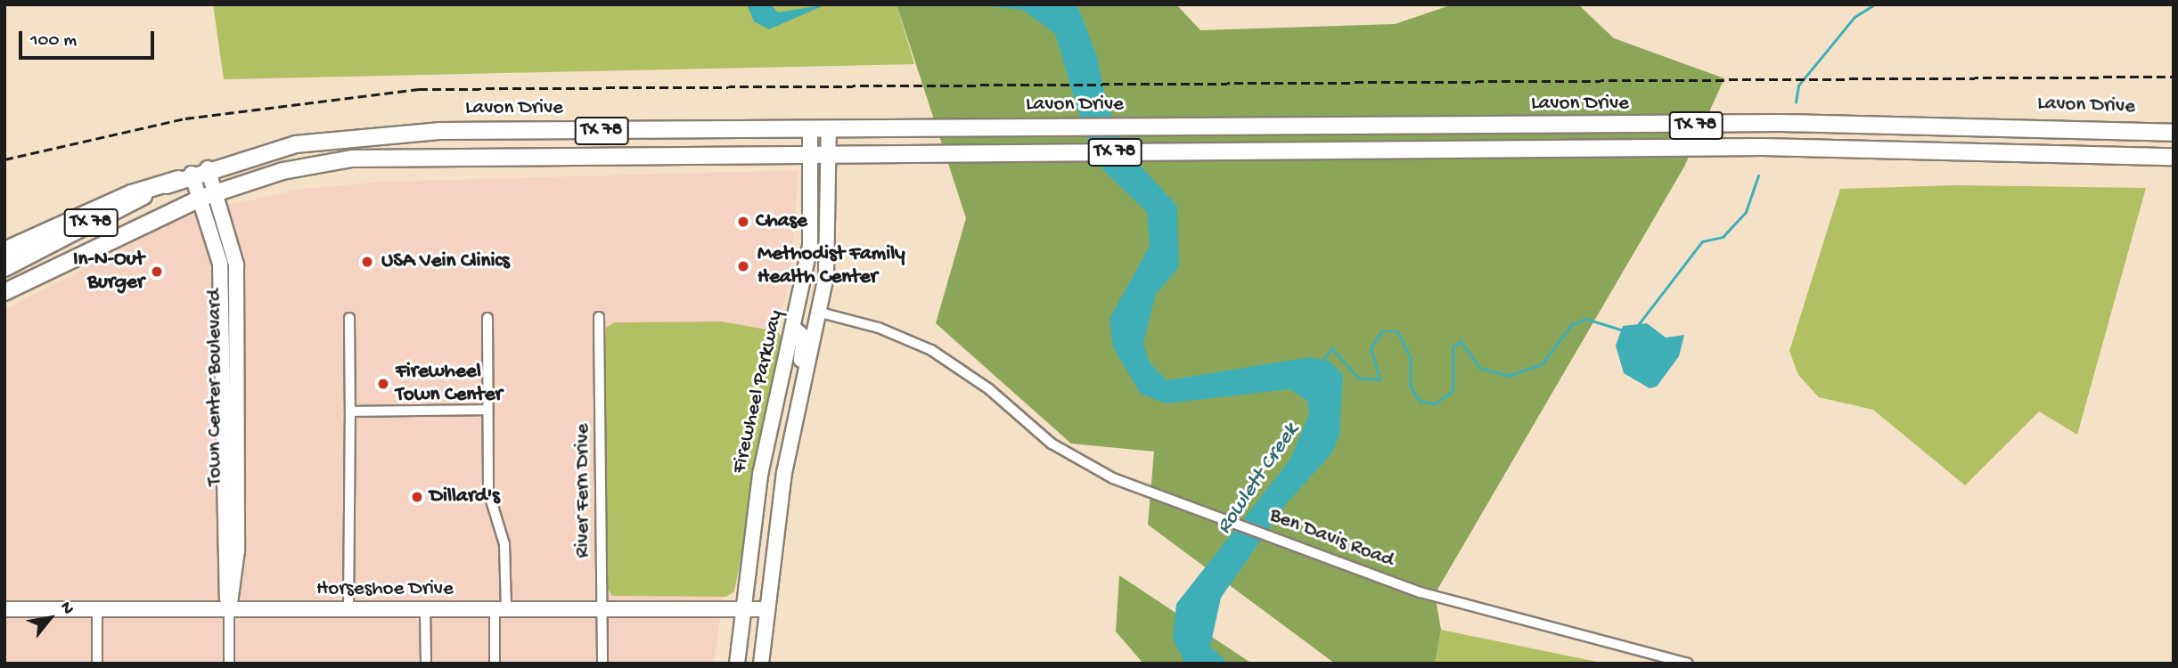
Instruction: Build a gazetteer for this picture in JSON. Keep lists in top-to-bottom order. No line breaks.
{"streets":{"main road":["Lavon Drive","TX 78","Town Center Boulevard","Firewheel Parkway","Horseshoe Drive"],"street":["River Fern Drive","Ben Davis Road"]},"crossings":[["Lavon Drive","Town Center Boulevard"],["Lavon Drive","Firewheel Parkway"],["TX 78","Town Center Boulevard"],["TX 78","Firewheel Parkway"],["Town Center Boulevard","Horseshoe Drive"],["Firewheel Parkway","Ben Davis Road"],["Firewheel Parkway","Horseshoe Drive"],["River Fern Drive","Horseshoe Drive"]],"water":["Rowlett Creek"],"places":["Chase","USA Vein Clinics","Methodist Family Health Center","In-N-Out Burger","Firewheel Town Center","Dillard's"],"scale_bar":"100 m","north":"top right"}
